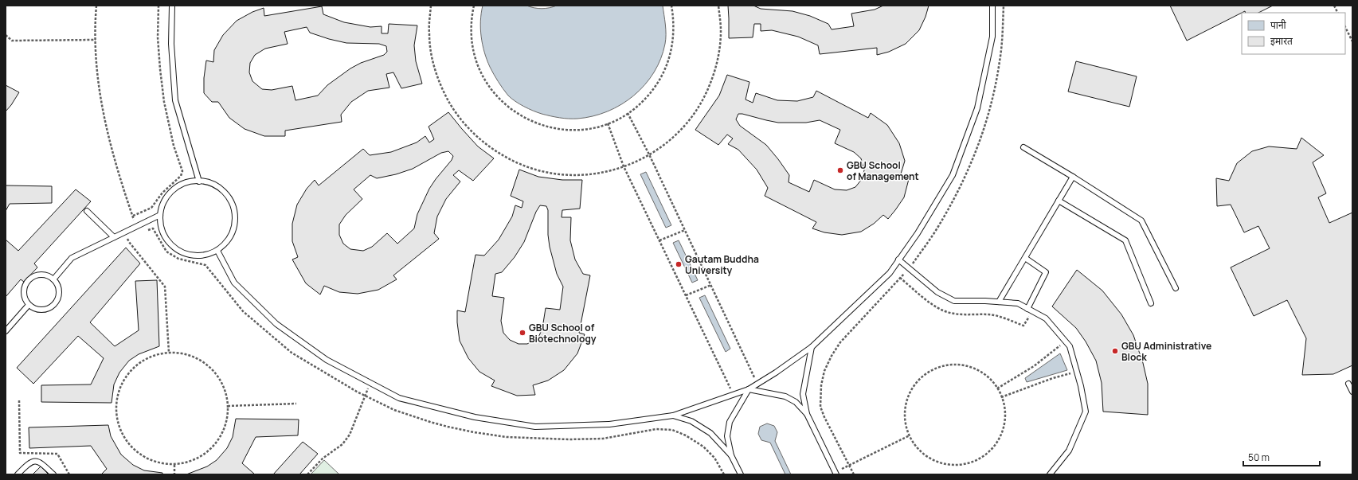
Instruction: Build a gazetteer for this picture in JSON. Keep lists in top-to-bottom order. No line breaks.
{"places":["GBU School of Management","Gautam Buddha University","GBU School of Biotechnology","GBU Administrative Block"],"legend":["पानी","इमारत"],"scale_bar":"50 m"}
